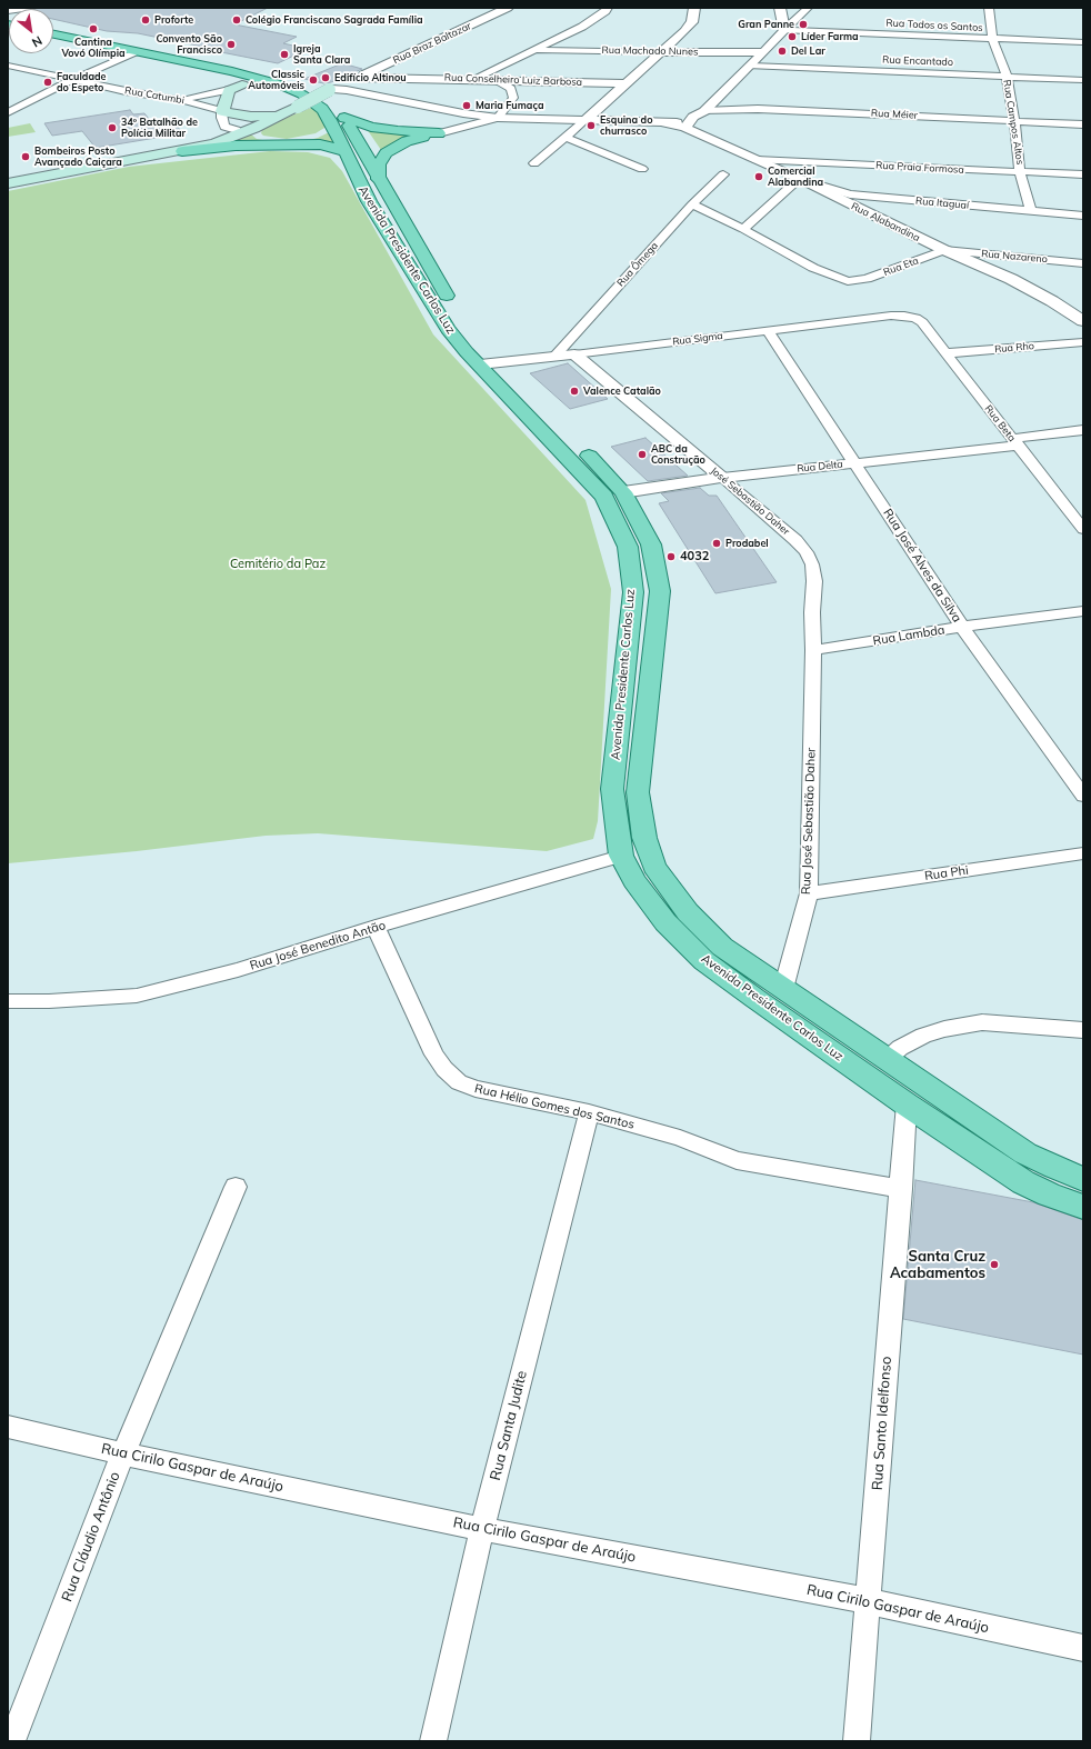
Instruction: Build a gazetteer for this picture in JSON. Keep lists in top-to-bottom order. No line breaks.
{"streets":{"main road":["Rua Catumbi","Avenida Presidente Carlos Luz"],"street":["Rua Todos os Santos","Rua Braz Baltazar","Rua Machado Nunes","Rua Encantado","Rua Conselheiro Luiz Barbosa","Rua Méier","Rua Campos Altos","Rua Praia Formosa","Rua Itaguaí","Rua Alabandina","Rua Nazareno","Rua Ômega","Rua Eta","Rua Sigma","Rua Rho","Rua Beta","Rua Delta","José Sebastião Daher","Rua José Alves da Silva","Rua Lambda","Rua José Sebastião Daher","Rua Phi","Rua José Benedito Antão","Rua Hélio Gomes dos Santos","Rua Santo Idelfonso","Rua Santa Judite","Rua Cirilo Gaspar de Araújo","Rua Cláudio Antônio"]},"crossings":[["Rua Todos os Santos","Rua Campos Altos"],["Rua Braz Baltazar","Rua Conselheiro Luiz Barbosa"],["Rua Braz Baltazar","Rua Alabandina"],["Rua Encantado","Rua Campos Altos"],["Rua Méier","Rua Campos Altos"],["Rua Campos Altos","Rua Praia Formosa"],["Rua Campos Altos","Rua Itaguaí"],["Rua Praia Formosa","Rua Alabandina"],["Rua Itaguaí","Rua Alabandina"],["Rua Alabandina","Rua Nazareno"],["Rua Alabandina","Rua Eta"],["Rua Nazareno","Rua Eta"],["Avenida Presidente Carlos Luz","Rua Sigma"],["Avenida Presidente Carlos Luz","Rua Delta"],["Avenida Presidente Carlos Luz","Rua José Sebastião Daher"],["Avenida Presidente Carlos Luz","Rua José Benedito Antão"],["Avenida Presidente Carlos Luz","Rua Santo Idelfonso"],["Rua Ômega","Rua Sigma"],["Rua Sigma","Rua Beta"],["Rua Sigma","José Sebastião Daher"],["Rua Sigma","Rua José Alves da Silva"],["Rua Rho","Rua Beta"],["Rua Beta","Rua Delta"],["Rua Delta","José Sebastião Daher"],["Rua Delta","Rua José Alves da Silva"],["José Sebastião Daher","Rua Lambda"],["José Sebastião Daher","Rua José Sebastião Daher"],["Rua José Alves da Silva","Rua Lambda"],["Rua Lambda","Rua José Sebastião Daher"],["Rua José Sebastião Daher","Rua Phi"],["Rua José Benedito Antão","Rua Hélio Gomes dos Santos"],["Rua Hélio Gomes dos Santos","Rua Santo Idelfonso"],["Rua Hélio Gomes dos Santos","Rua Santa Judite"],["Rua Santo Idelfonso","Rua Cirilo Gaspar de Araújo"],["Rua Santa Judite","Rua Cirilo Gaspar de Araújo"],["Rua Cirilo Gaspar de Araújo","Rua Cláudio Antônio"]],"parks":["Cemitério da Paz"],"places":["Proforte","Colégio Franciscano Sagrada Família","Gran Panne","Cantina Vovó Olímpia","Líder Farma","Convento São Francisco","Del Lar","Igreja Santa Clara","Edifício Altinou","Classic Automóveis","Faculdade do Espeto","Maria Fumaça","Esquina do churrasco","34º Batalhão de Polícia Militar","Bombeiros Posto Avançado Caiçara","Comercial Alabandina","Valence Catalão","ABC da Construção","Prodabel","4032","Santa Cruz Acabamentos"],"north":"bottom right"}
